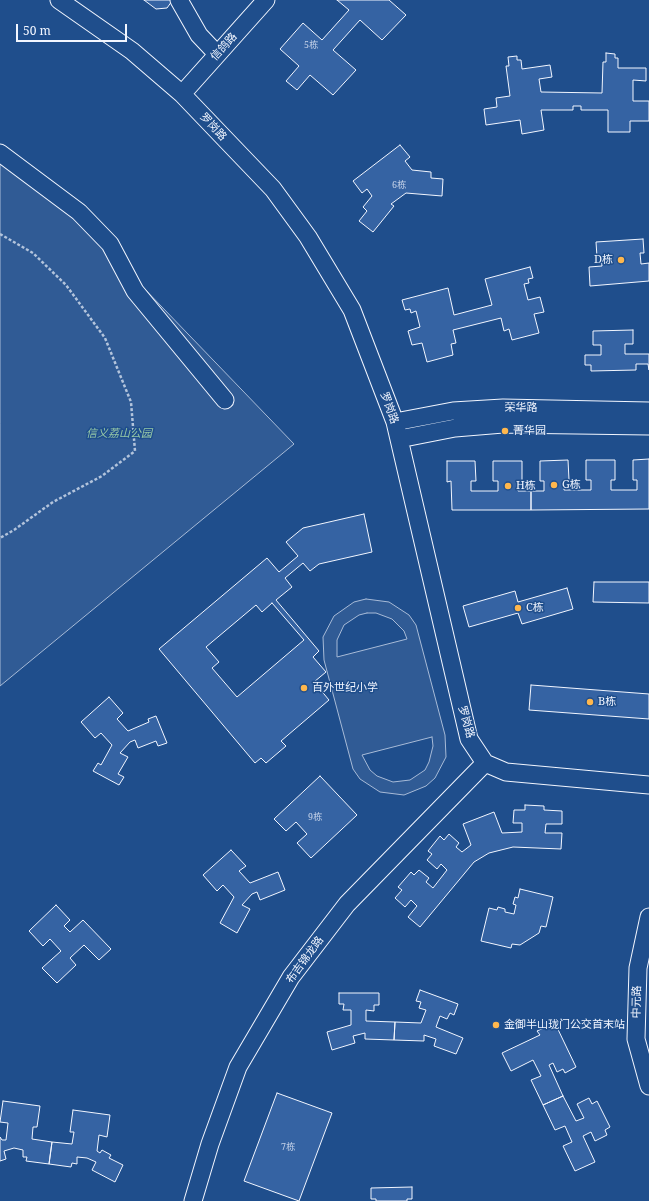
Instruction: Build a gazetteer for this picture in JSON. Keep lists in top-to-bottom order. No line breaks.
{"streets":{"street":["信鸽路","罗岗路","荣华路","布吉锦龙路","中元路"]},"crossings":[["信鸽路","罗岗路"],["罗岗路","荣华路"],["罗岗路","布吉锦龙路"]],"parks":["信义荔山公园"],"places":["D栋","菁华园","G栋","H栋","C栋","百外世纪小学","B栋","金御半山珑门公交首末站"],"house_numbers":["5栋","6栋","9栋","7栋"],"scale_bar":"50 m"}
